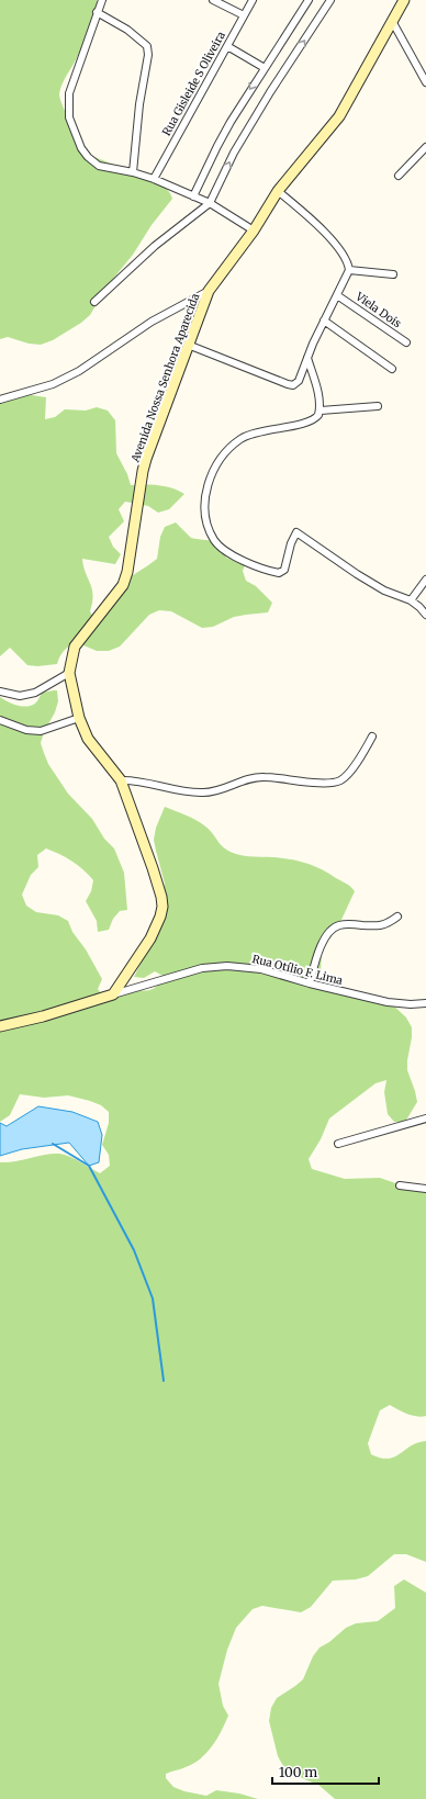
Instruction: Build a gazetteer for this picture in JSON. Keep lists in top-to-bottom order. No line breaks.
{"streets":{"street":["Rua Gisleide S Oliveira","Viela Dois","Avenida Nossa Senhora Aparecida","Rua Otílio F. Lima"]},"scale_bar":"100 m"}
